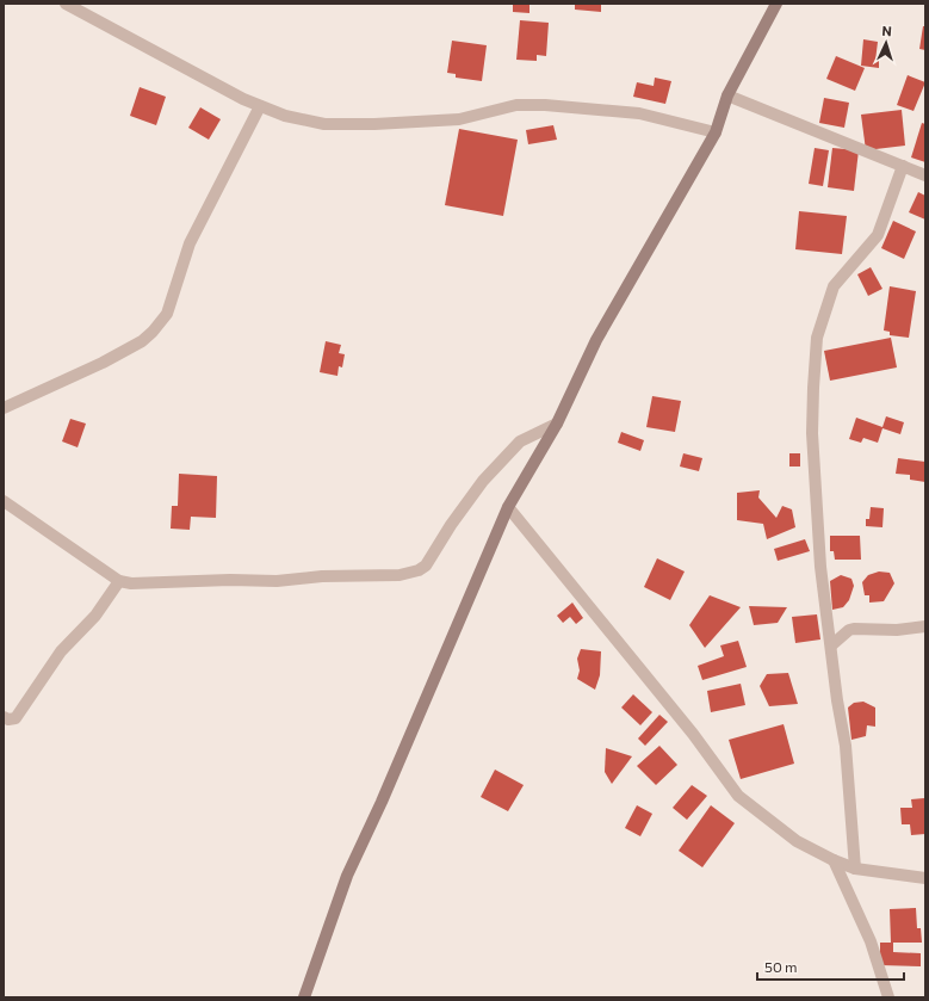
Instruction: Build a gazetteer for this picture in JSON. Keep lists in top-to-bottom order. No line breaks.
{"scale_bar":"50 m","north":"top"}
